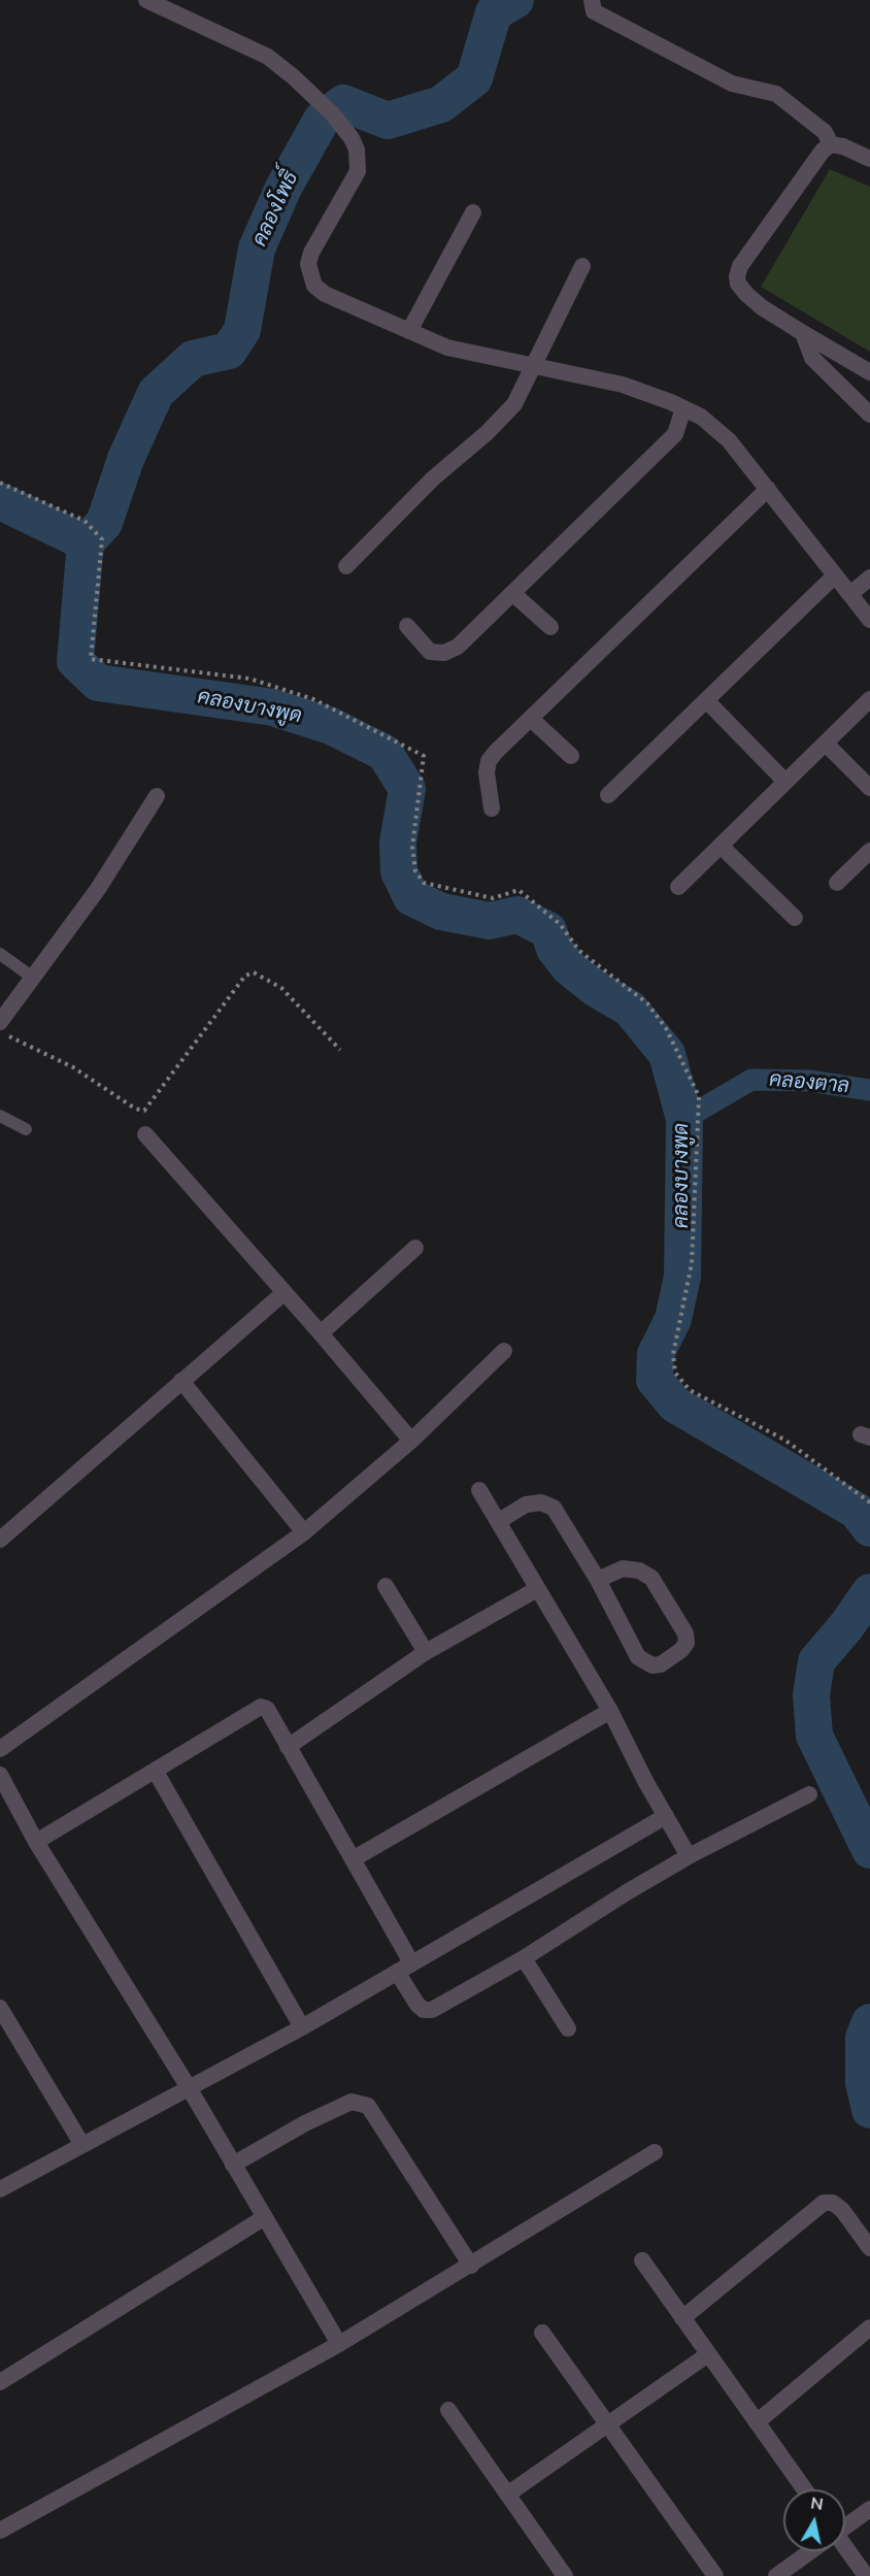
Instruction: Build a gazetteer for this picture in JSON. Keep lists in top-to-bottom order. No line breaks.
{"water":["คลองโพธิ์","คลองบางพูด","คลองตาล"],"north":"top"}
